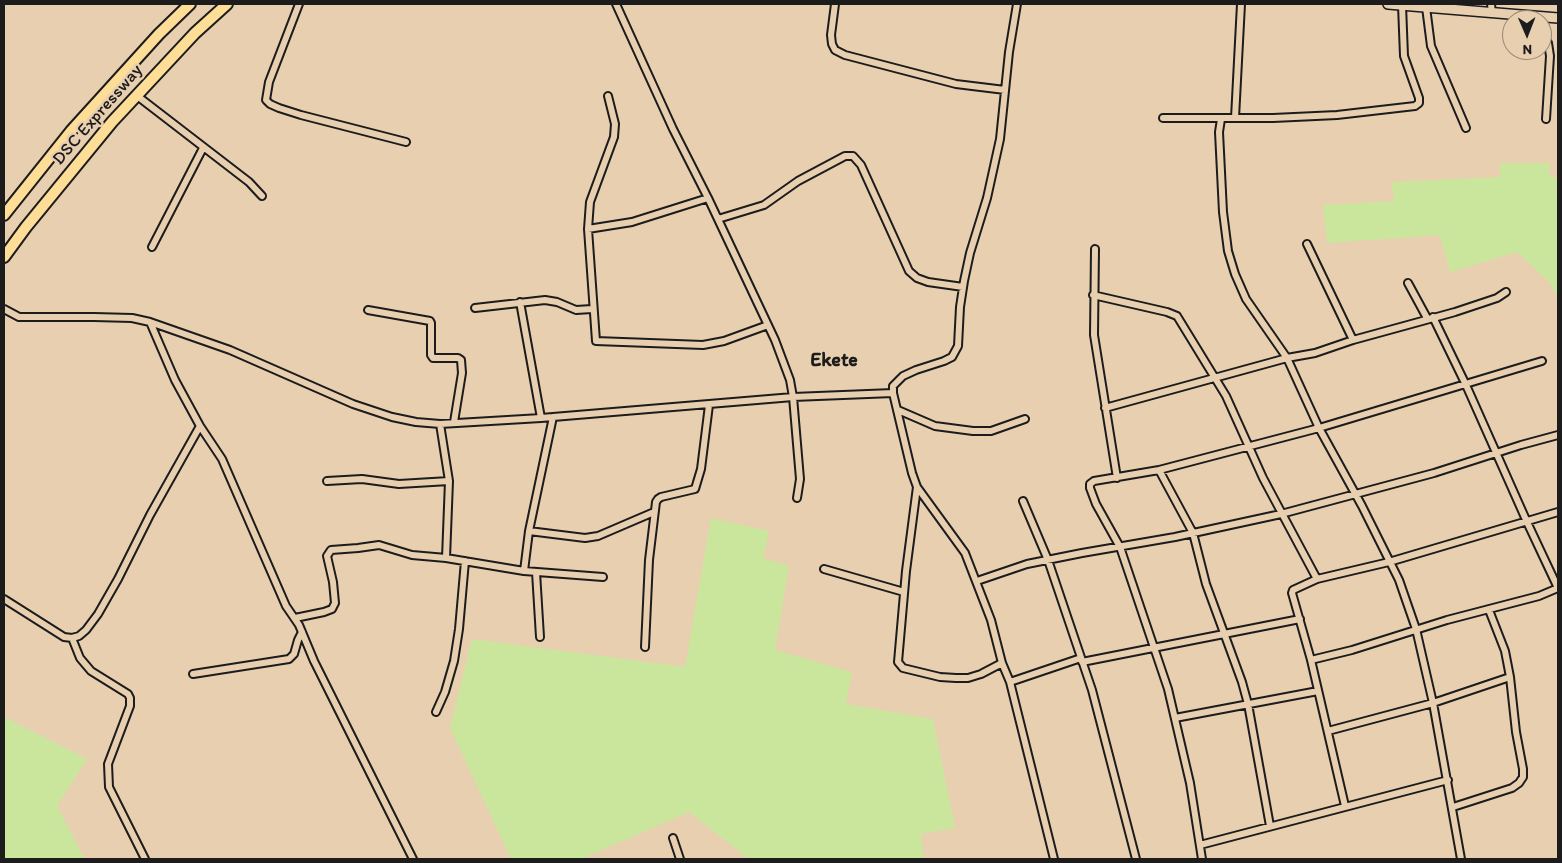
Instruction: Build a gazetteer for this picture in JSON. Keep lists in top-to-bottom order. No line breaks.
{"streets":{"main road":["DSC Expressway"]},"districts":["Ekete"],"north":"bottom"}
